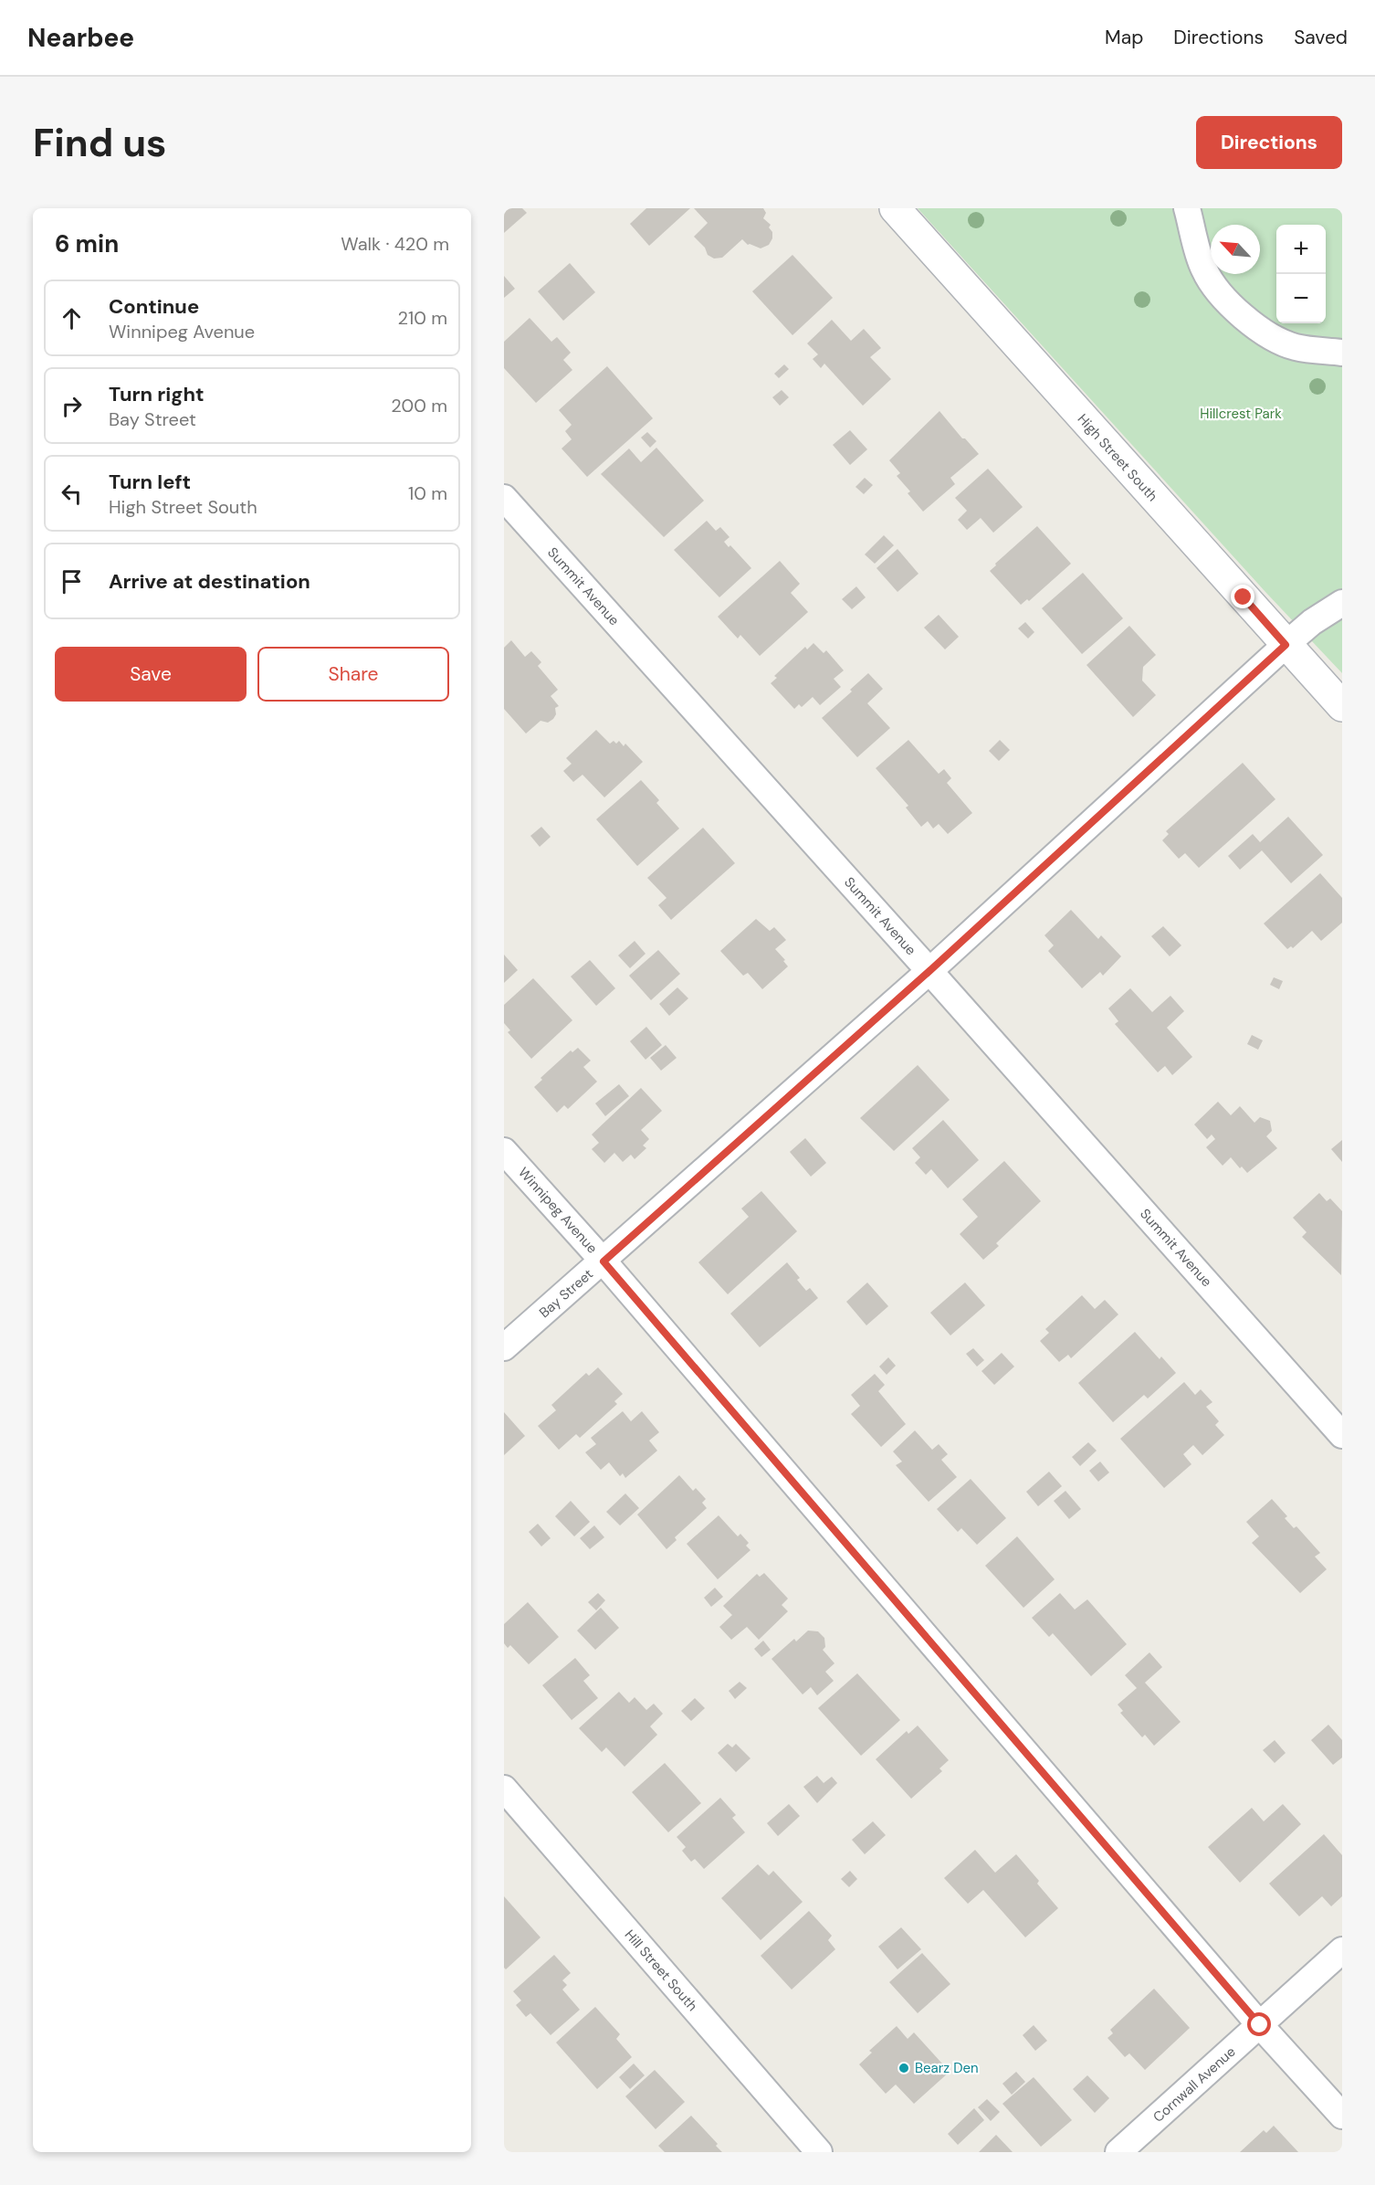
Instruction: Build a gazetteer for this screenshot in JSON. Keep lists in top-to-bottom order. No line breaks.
{"streets":{"main road":["High Street South"],"street":["Summit Avenue","Winnipeg Avenue","Bay Street","Hill Street South","Cornwall Avenue"]},"crossings":[["High Street South","Bay Street"],["Summit Avenue","Bay Street"],["Winnipeg Avenue","Bay Street"],["Winnipeg Avenue","Cornwall Avenue"]],"parks":["Hillcrest Park"],"places":["Bearz Den"],"north":"top left","page":{"header":"Nearbee","nav":["Map","Directions","Saved"],"buttons":["Directions",["Save","Share"]],"title":"Find us","heading":["6 min","Walk · 420 m"],"map_buttons":["+","−"],"list":[["Continue","Winnipeg Avenue","210 m"],["Turn right","Bay Street","200 m"],["Turn left","High Street South","10 m"],"Arrive at destination"]}}
